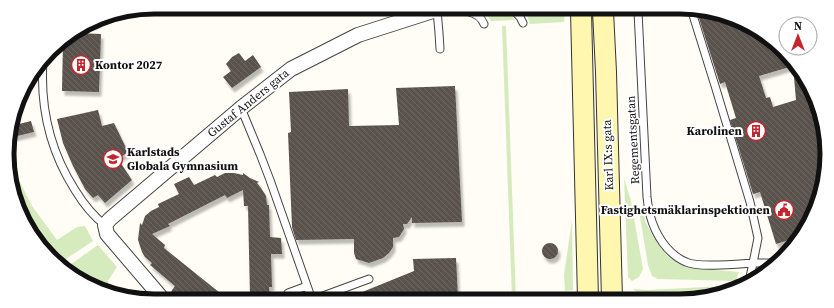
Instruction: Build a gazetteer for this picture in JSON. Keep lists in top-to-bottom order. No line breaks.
{"streets":{"street":["Gustaf Anders gata","Karl IX:s gata"],"lane":["Regementsgatan"]},"places":{"building":["Kontor 2027","Karolinen"],"school or university":["Karlstads Globala Gymnasium"],"public building":["Fastighetsmäklarinspektionen"]},"north":"top"}
